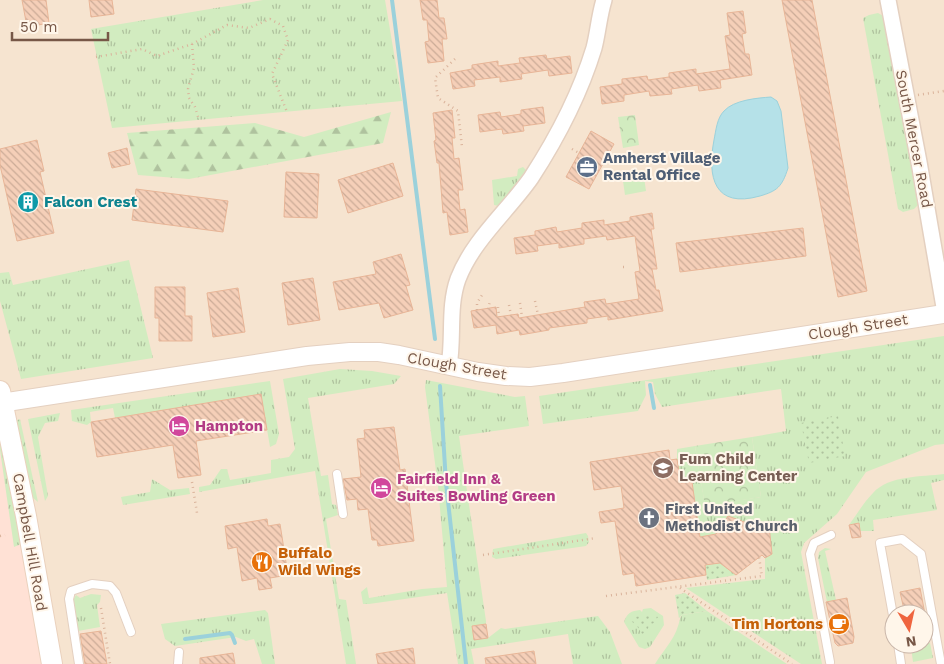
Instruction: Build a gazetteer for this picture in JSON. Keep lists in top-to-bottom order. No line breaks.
{"streets":{"main road":["Campbell Hill Road"],"street":["South Mercer Road","Clough Street"]},"crossings":[["Clough Street","Campbell Hill Road"]],"places":{"office":["Amherst Village Rental Office"],"building":["Falcon Crest"],"hotel":["Hampton","Fairfield Inn & Suites Bowling Green"],"school or university":["Fum Child Learning Center"],"church":["First United Methodist Church"],"restaurant":["Buffalo Wild Wings"],"cafe":["Tim Hortons"]},"scale_bar":"50 m","north":"bottom"}
